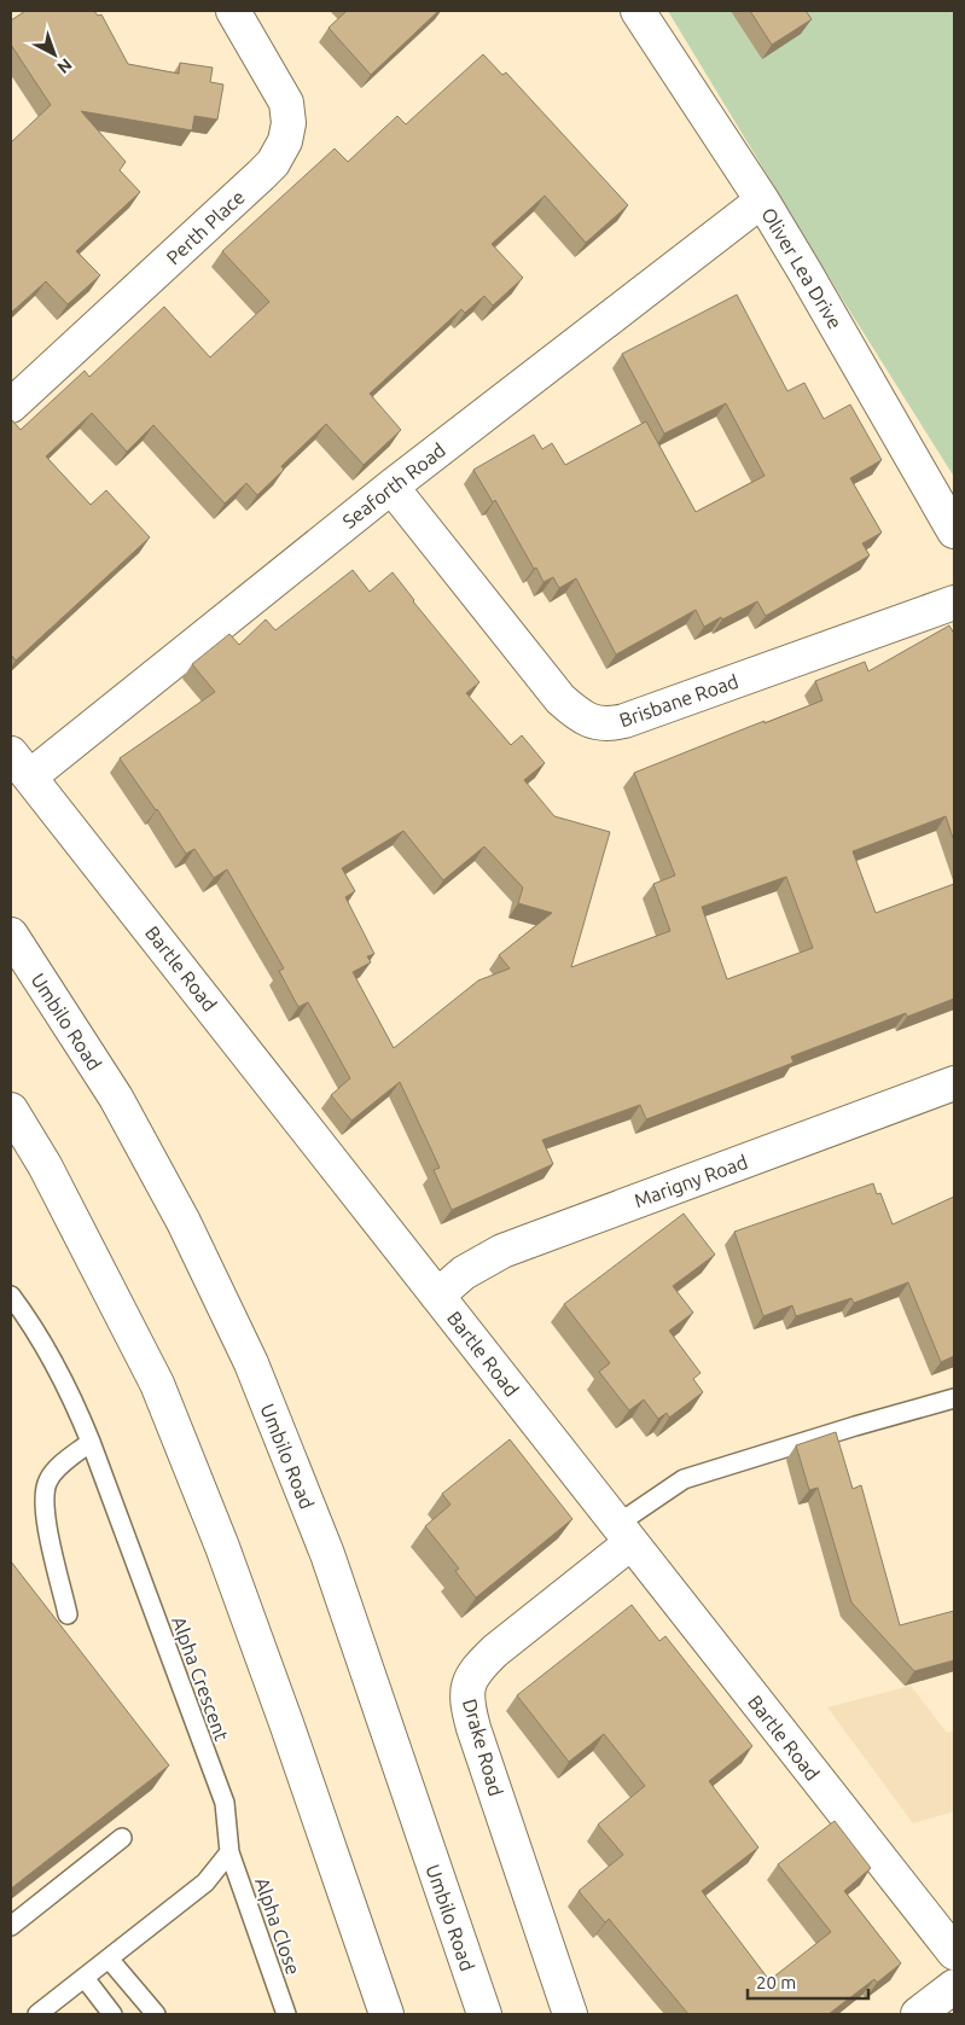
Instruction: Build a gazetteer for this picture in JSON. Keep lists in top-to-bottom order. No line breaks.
{"streets":{"street":["Perth Place","Oliver Lea Drive","Seaforth Road","Brisbane Road","Bartle Road","Umbilo Road","Marigny Road","Drake Road"],"lane":["Alpha Crescent","Alpha Close"]},"crossings":[["Oliver Lea Drive","Seaforth Road"],["Seaforth Road","Brisbane Road"],["Seaforth Road","Bartle Road"],["Bartle Road","Marigny Road"],["Bartle Road","Drake Road"],["Alpha Crescent","Alpha Close"]],"scale_bar":"20 m","north":"bottom right"}
